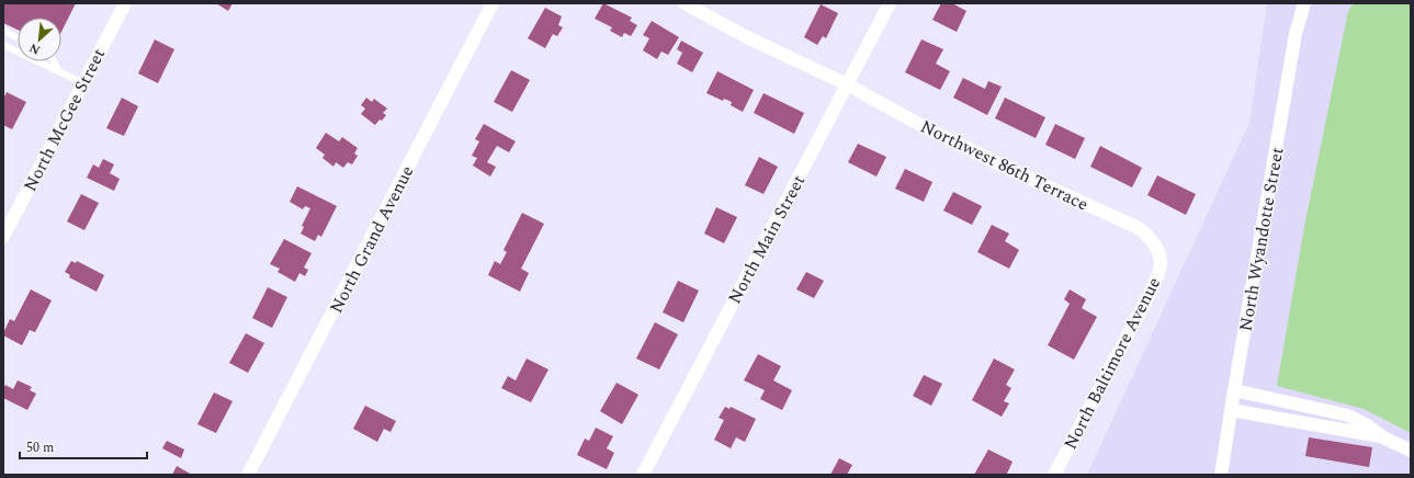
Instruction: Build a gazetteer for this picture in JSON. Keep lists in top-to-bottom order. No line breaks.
{"streets":{"street":["North McGee Street","Northwest 86th Terrace","North Grand Avenue","North Main Street","North Wyandotte Street","North Baltimore Avenue"]},"crossings":[["Northwest 86th Terrace","North Main Street"],["Northwest 86th Terrace","North Baltimore Avenue"]],"scale_bar":"50 m","north":"bottom left"}
